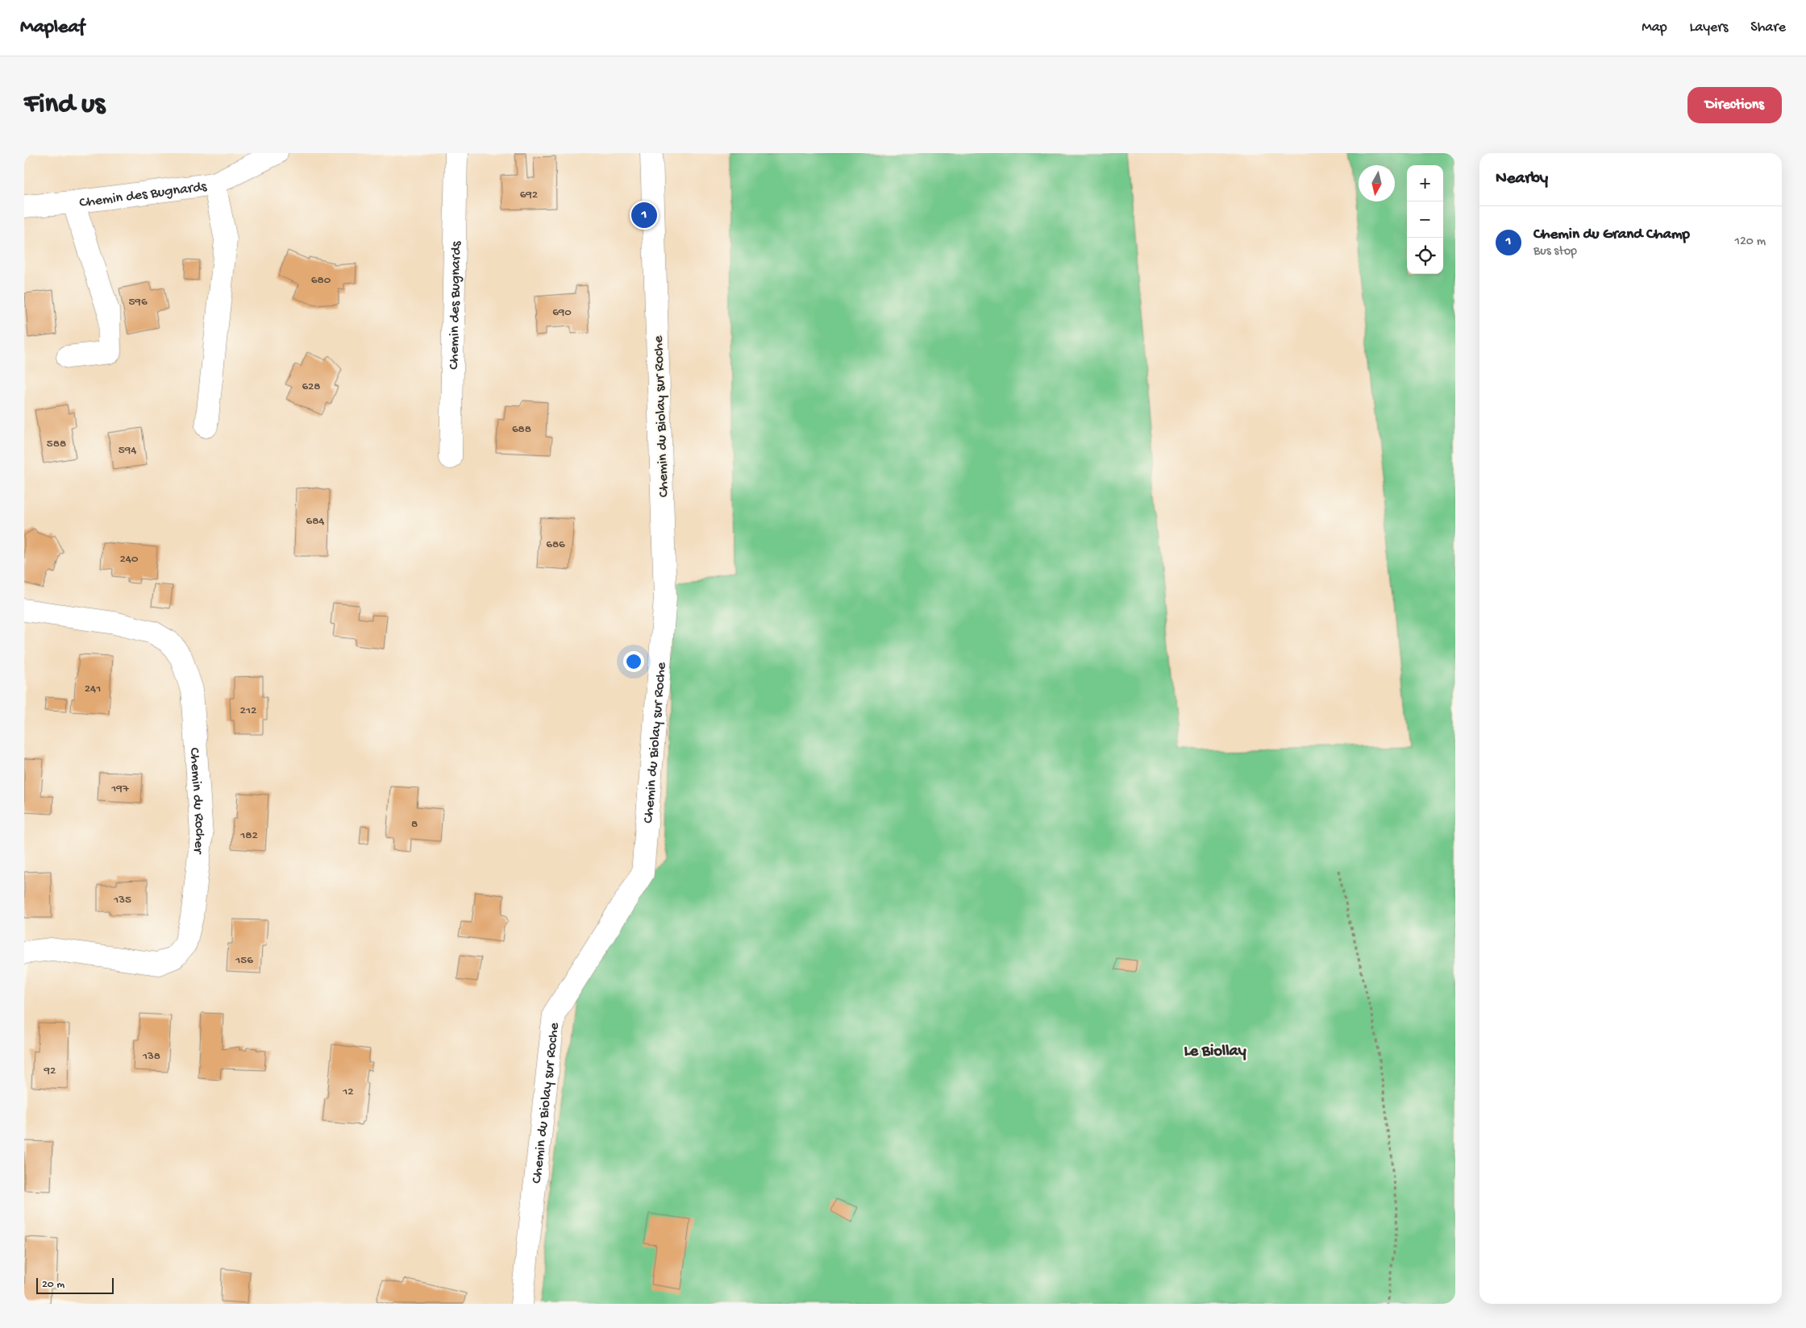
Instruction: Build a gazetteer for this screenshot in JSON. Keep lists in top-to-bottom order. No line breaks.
{"streets":{"street":["Chemin des Bugnards","Chemin du Biolay sur Roche","Chemin du Rocher"]},"districts":["Le Biollay"],"house_numbers":["692","680","596","690","628","688","588","594","684","686","240","241","212","197","8","182","135","156","138","92","12"],"scale_bar":"20 m","north":"bottom","page":{"header":"Mapleaf","nav":["Map","Layers","Share"],"buttons":"Directions","title":"Find us","heading":"Nearby","map_buttons":["+","−"],"pins":"1","list":[{"mark":"1","name":"Chemin du Grand Champ","note":"Bus stop","value":"120 m"}],"scale":"20 m"}}
